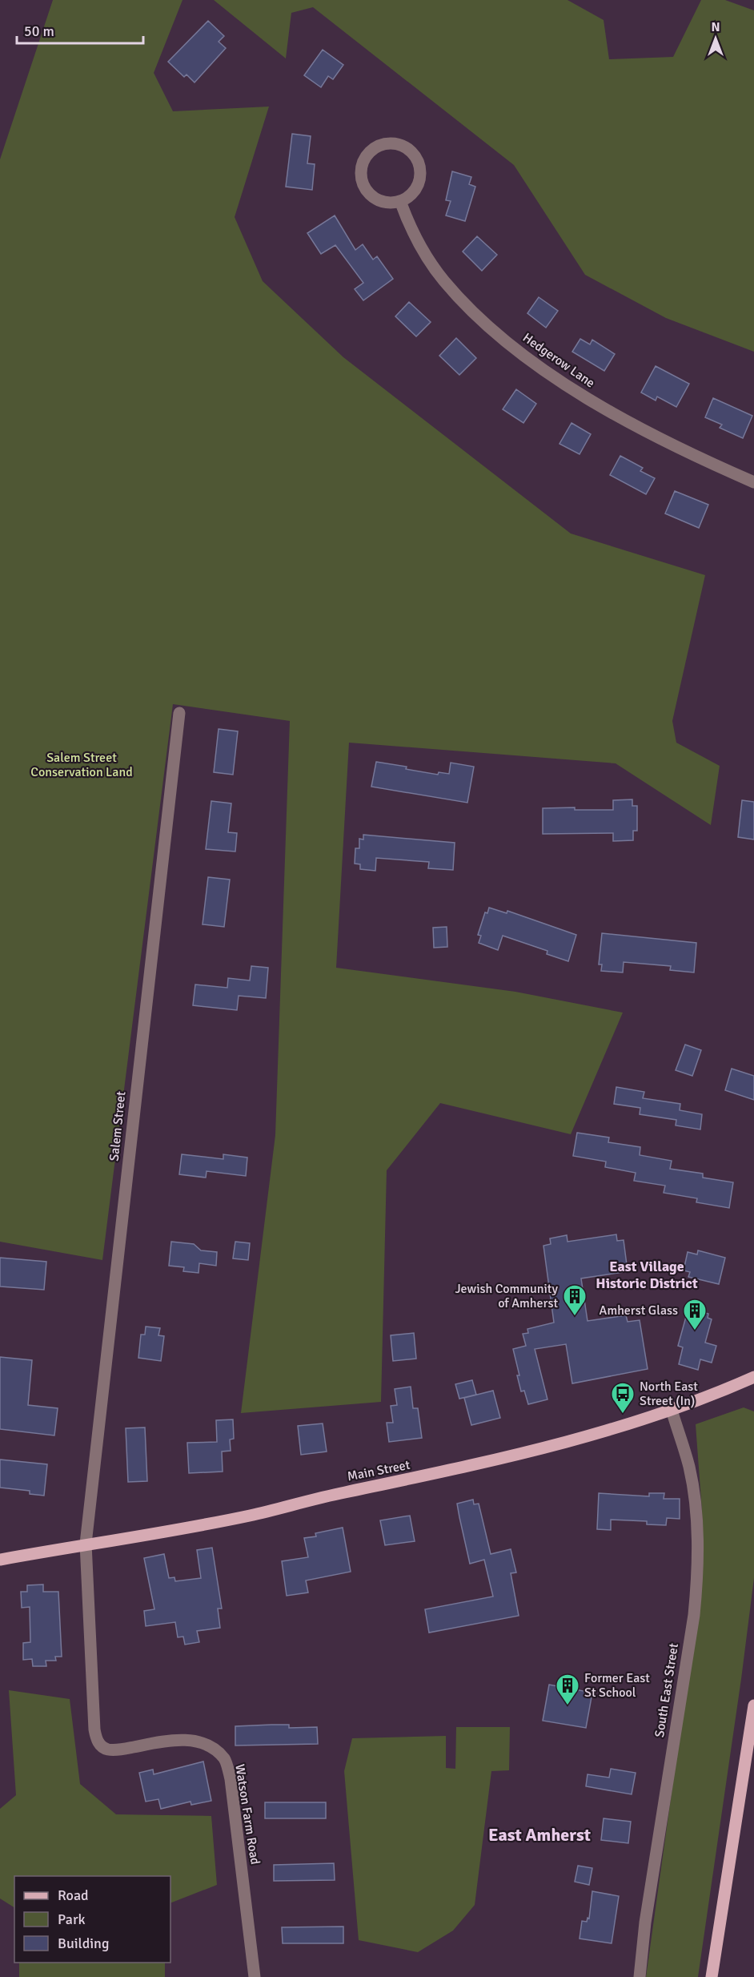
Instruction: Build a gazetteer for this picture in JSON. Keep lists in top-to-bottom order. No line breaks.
{"streets":{"main road":["Main Street"],"street":["Hedgerow Lane","Salem Street","South East Street","Watson Farm Road"]},"crossings":[["Salem Street","Main Street"],["Salem Street","Watson Farm Road"],["Main Street","South East Street"],["Main Street","Watson Farm Road"]],"districts":["East Village Historic District","East Amherst"],"parks":["Salem Street Conservation Land"],"places":{"building":["Jewish Community of Amherst","Amherst Glass","Former East St School"],"bus stop":["North East Street (In)"]},"legend":["Road","Park","Building"],"scale_bar":"50 m","north":"top"}
